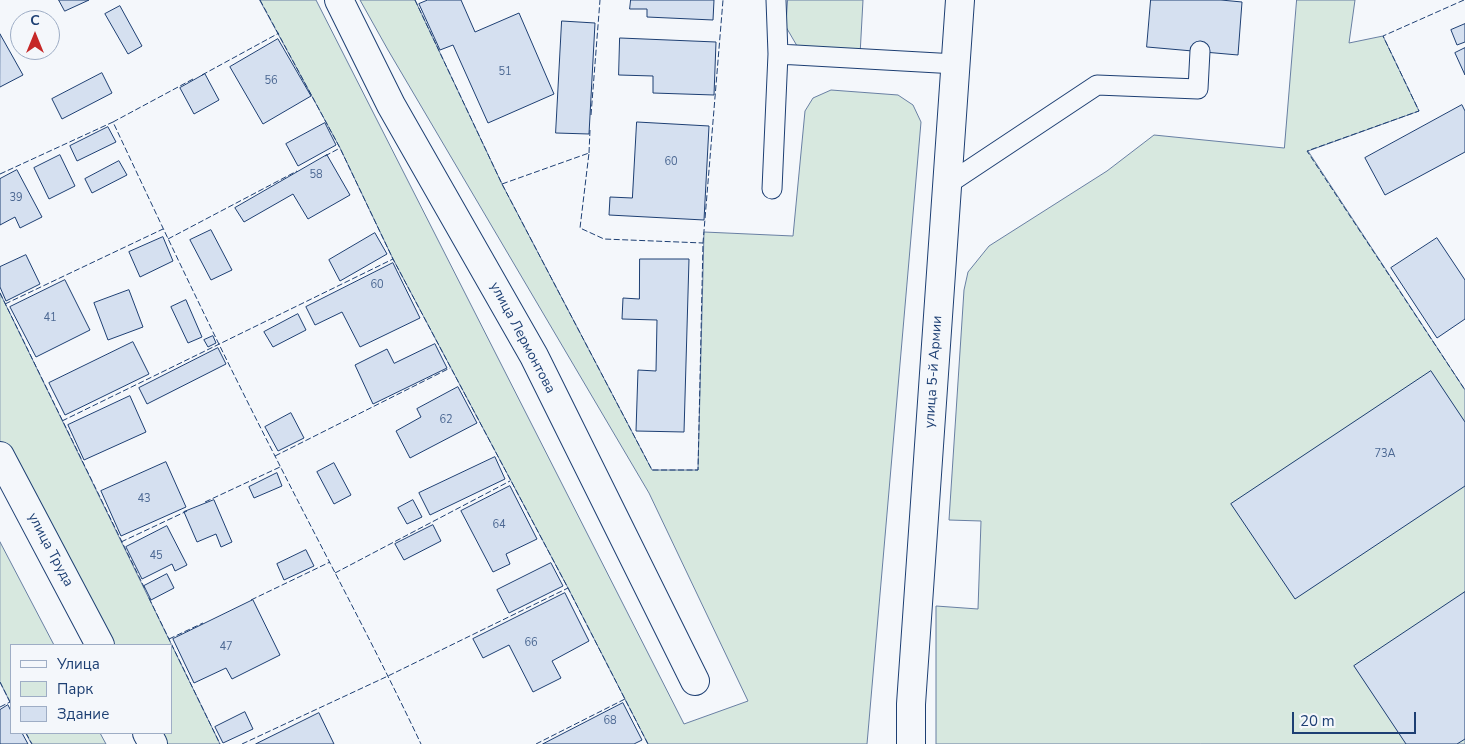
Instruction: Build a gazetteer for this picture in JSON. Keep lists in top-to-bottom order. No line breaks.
{"streets":{"street":["улица Лермонтова","улица 5-й Армии","улица Труда"]},"house_numbers":["51","56","60","58","39","60","41","62","73А","43","64","45","66","47","68"],"legend":["Улица","Парк","Здание"],"scale_bar":"20 m","north":"top"}
